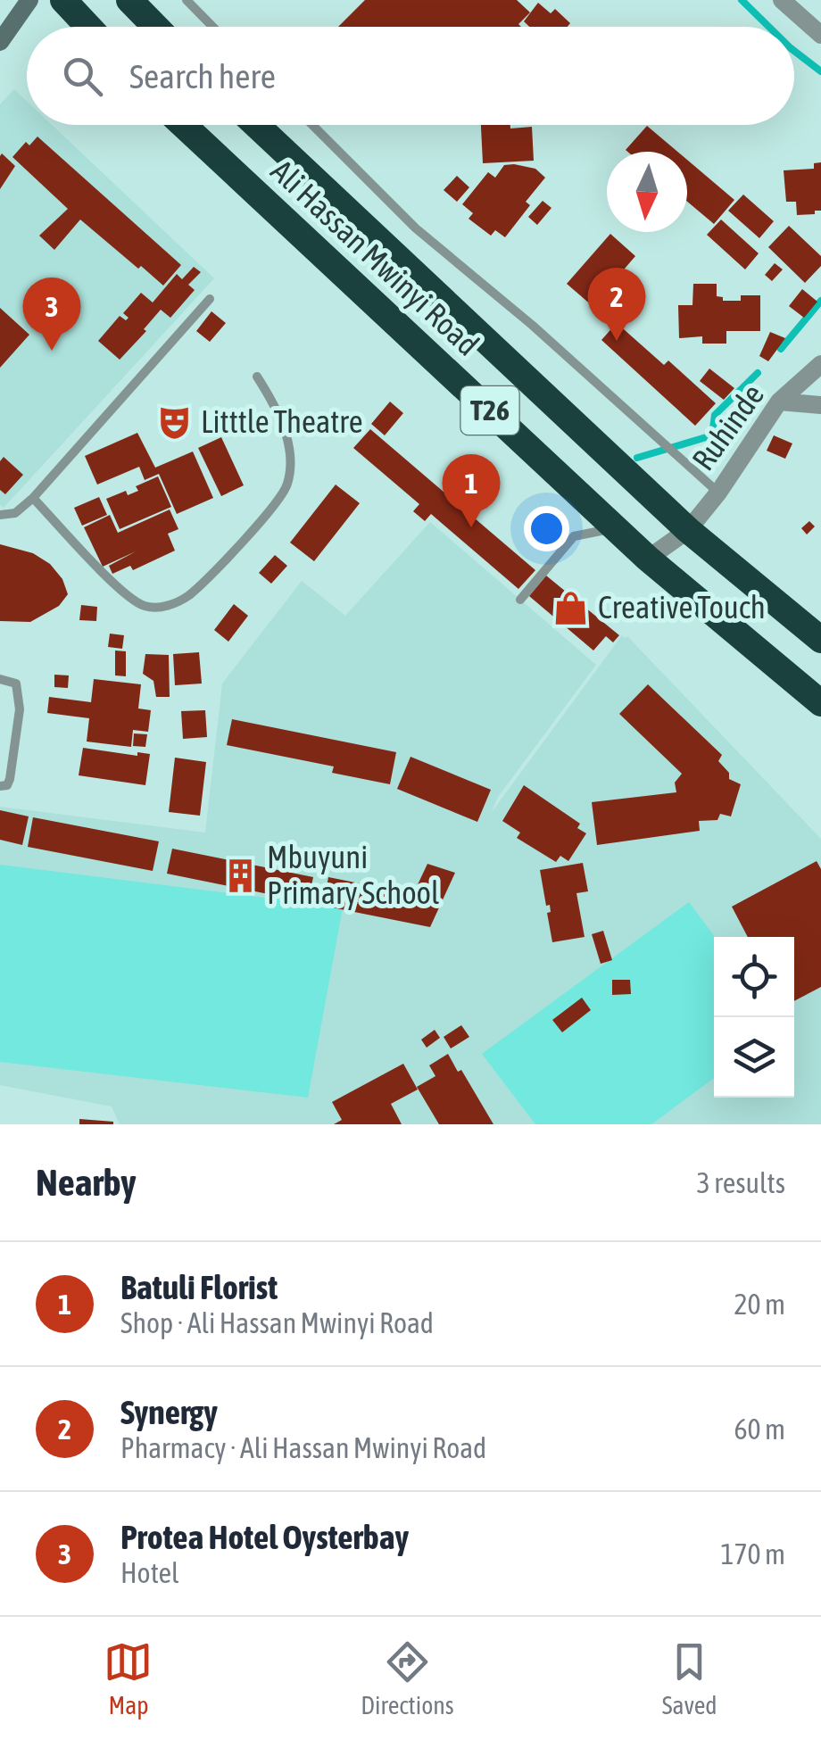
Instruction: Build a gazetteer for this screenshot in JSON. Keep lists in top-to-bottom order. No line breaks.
{"streets":{"highway":["Ali Hassan Mwinyi Road","T26"],"street":["Ruhinde"]},"crossings":[["Ali Hassan Mwinyi Road","Ruhinde"]],"places":{"theatre":["Litttle Theatre"],"shop":["Creative Touch"],"building":["Mbuyuni Primary School"]},"north":"bottom","page":{"search":"Search here","pins":["2","3","1"],"heading":["Nearby","3 results"],"list":[{"mark":"1","name":"Batuli Florist","note":"Shop · Ali Hassan Mwinyi Road","value":"20 m"},{"mark":"2","name":"Synergy","note":"Pharmacy · Ali Hassan Mwinyi Road","value":"60 m"},{"mark":"3","name":"Protea Hotel Oysterbay","note":"Hotel","value":"170 m"}],"nav":["Map","Directions","Saved"]}}
